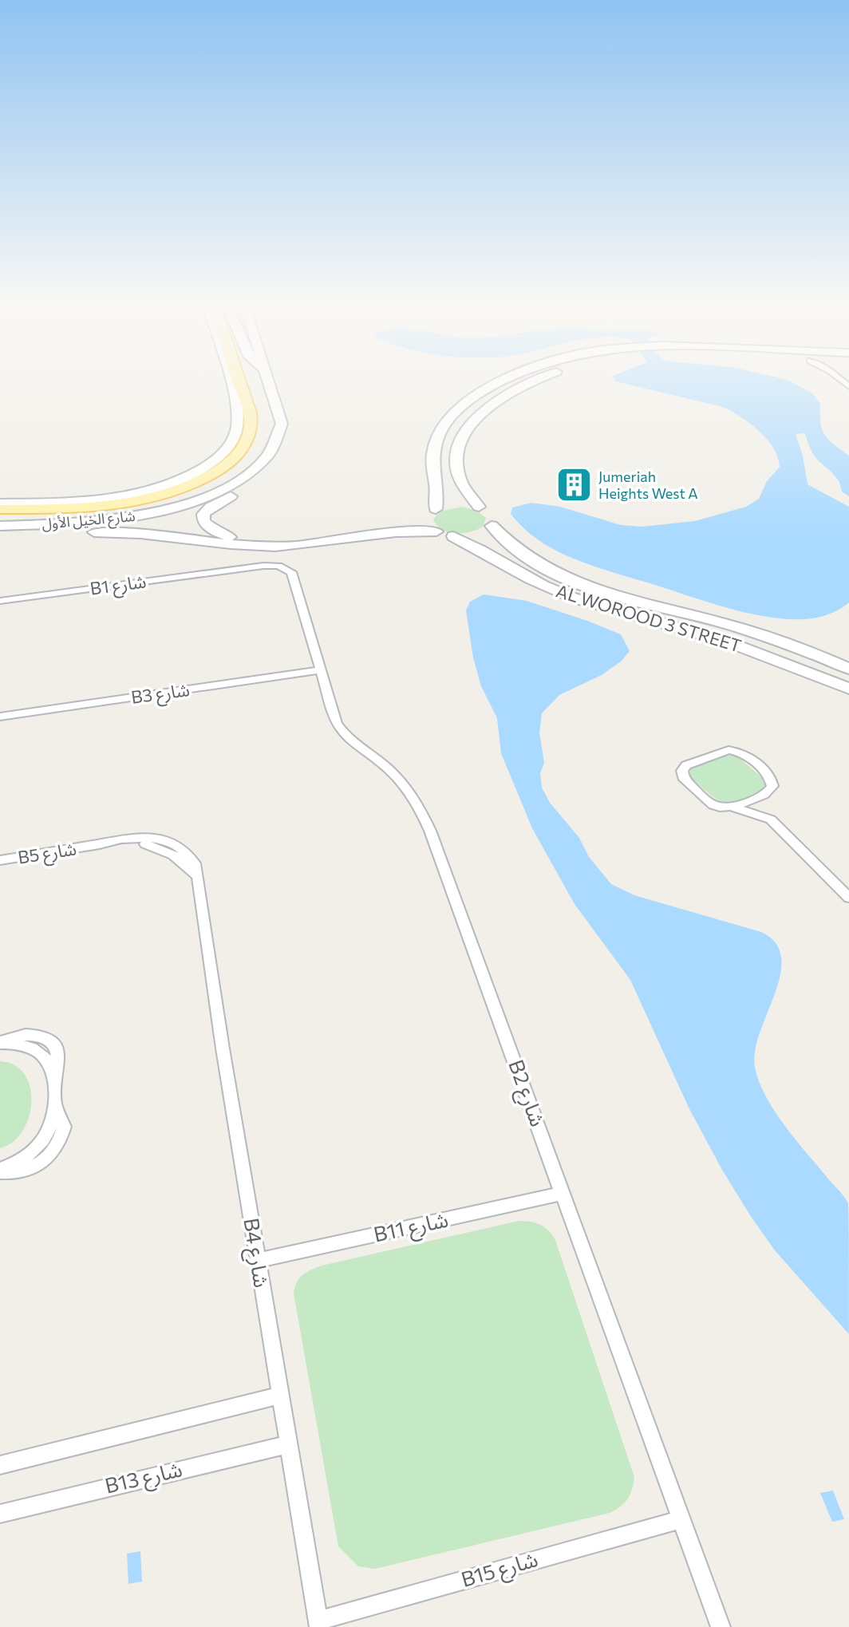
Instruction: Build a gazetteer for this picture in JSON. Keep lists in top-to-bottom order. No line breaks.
{"streets":{"street":["شارع الخيل الأول","B1 شارع","AL WOROOD 3 STREET","B3 شارع","B5 شارع","B2 شارع","B11 شارع","B4 شارع","B13 شارع","B15 شارع"]},"crossings":[["B1 شارع","B2 شارع"],["B3 شارع","B2 شارع"],["B5 شارع","B4 شارع"],["B2 شارع","B11 شارع"],["B2 شارع","B15 شارع"],["B11 شارع","B4 شارع"],["B4 شارع","B13 شارع"],["B4 شارع","B15 شارع"]],"places":{"building":["Jumeriah Heights West A"]}}
